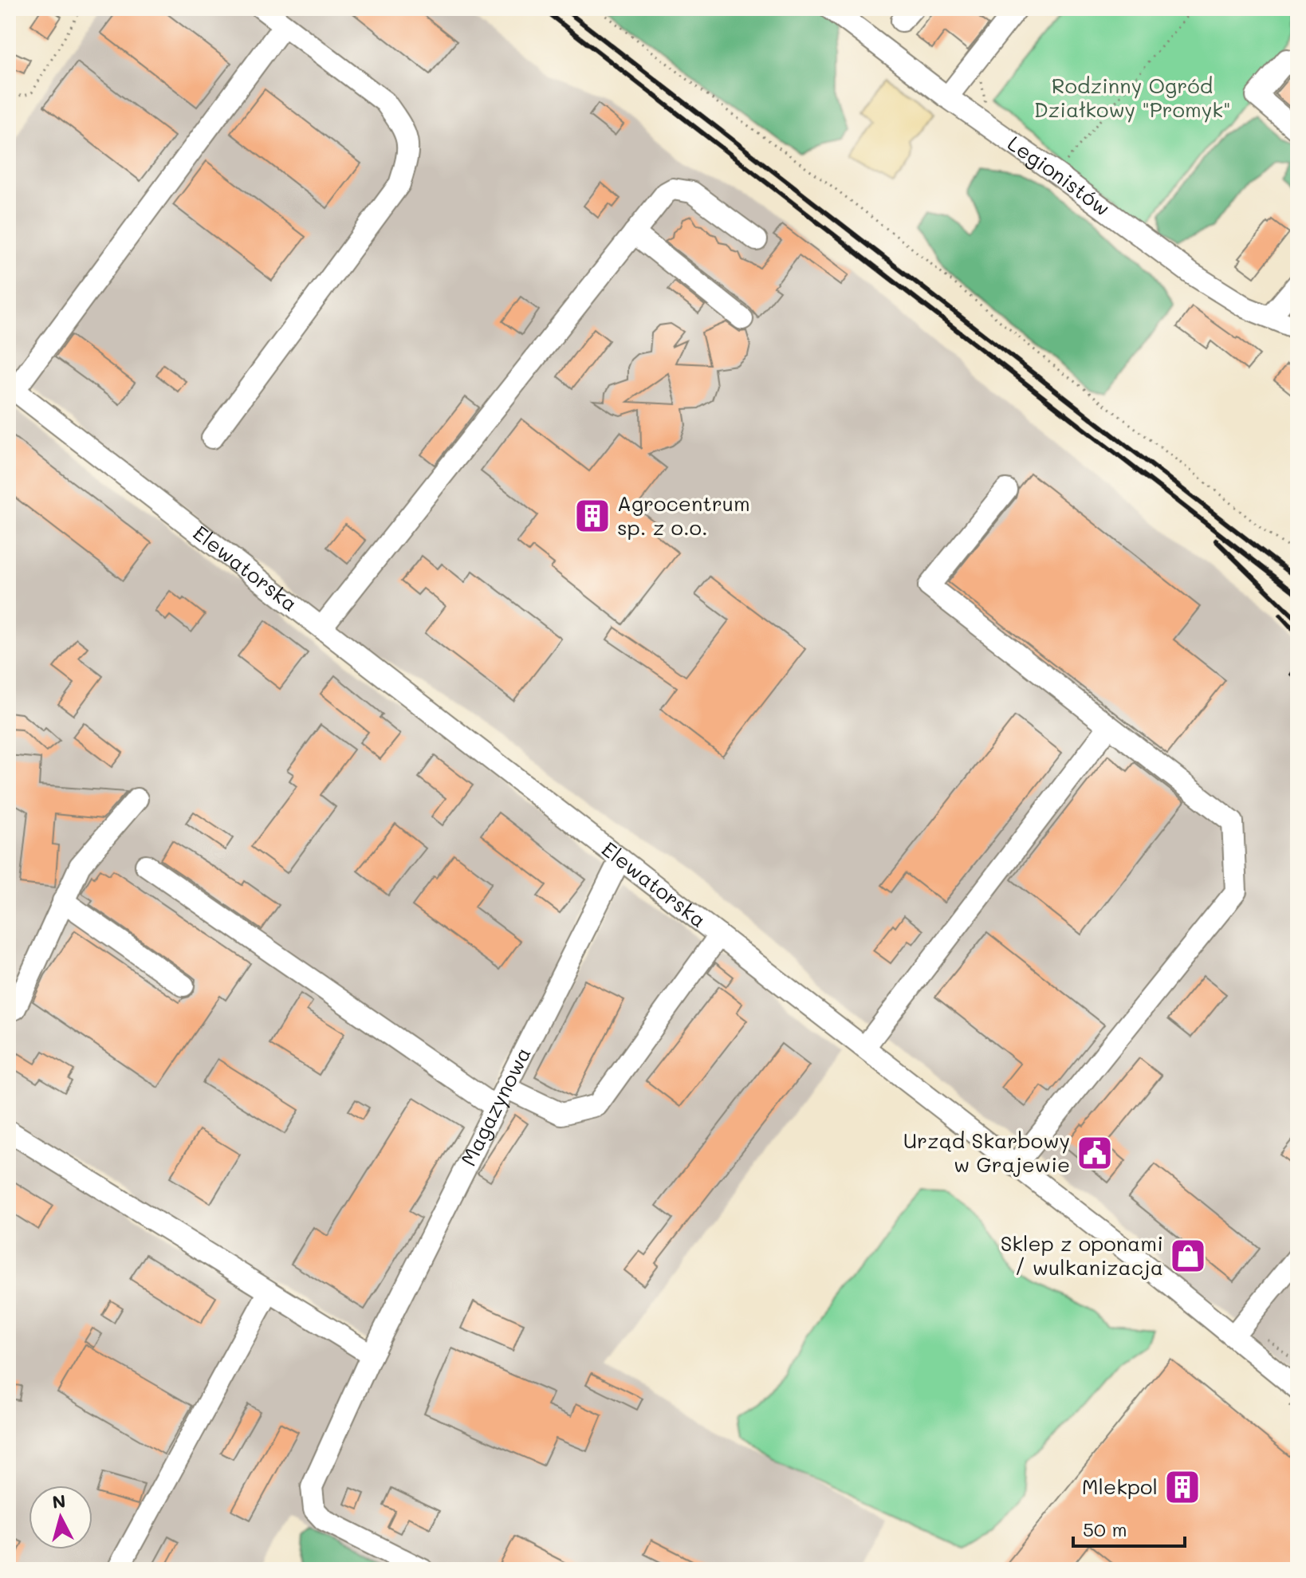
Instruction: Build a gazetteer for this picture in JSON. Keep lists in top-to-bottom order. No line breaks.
{"streets":{"street":["Legionistów","Elewatorska","Magazynowa"]},"crossings":[["Elewatorska","Magazynowa"]],"parks":["Rodzinny Ogród Działkowy \"Promyk\""],"places":{"building":["Agrocentrum sp. z o.o.","Mlekpol"],"public building":["Urząd Skarbowy w Grajewie"],"shop":["Sklep z oponami / wulkanizacja"]},"scale_bar":"50 m","north":"top"}
